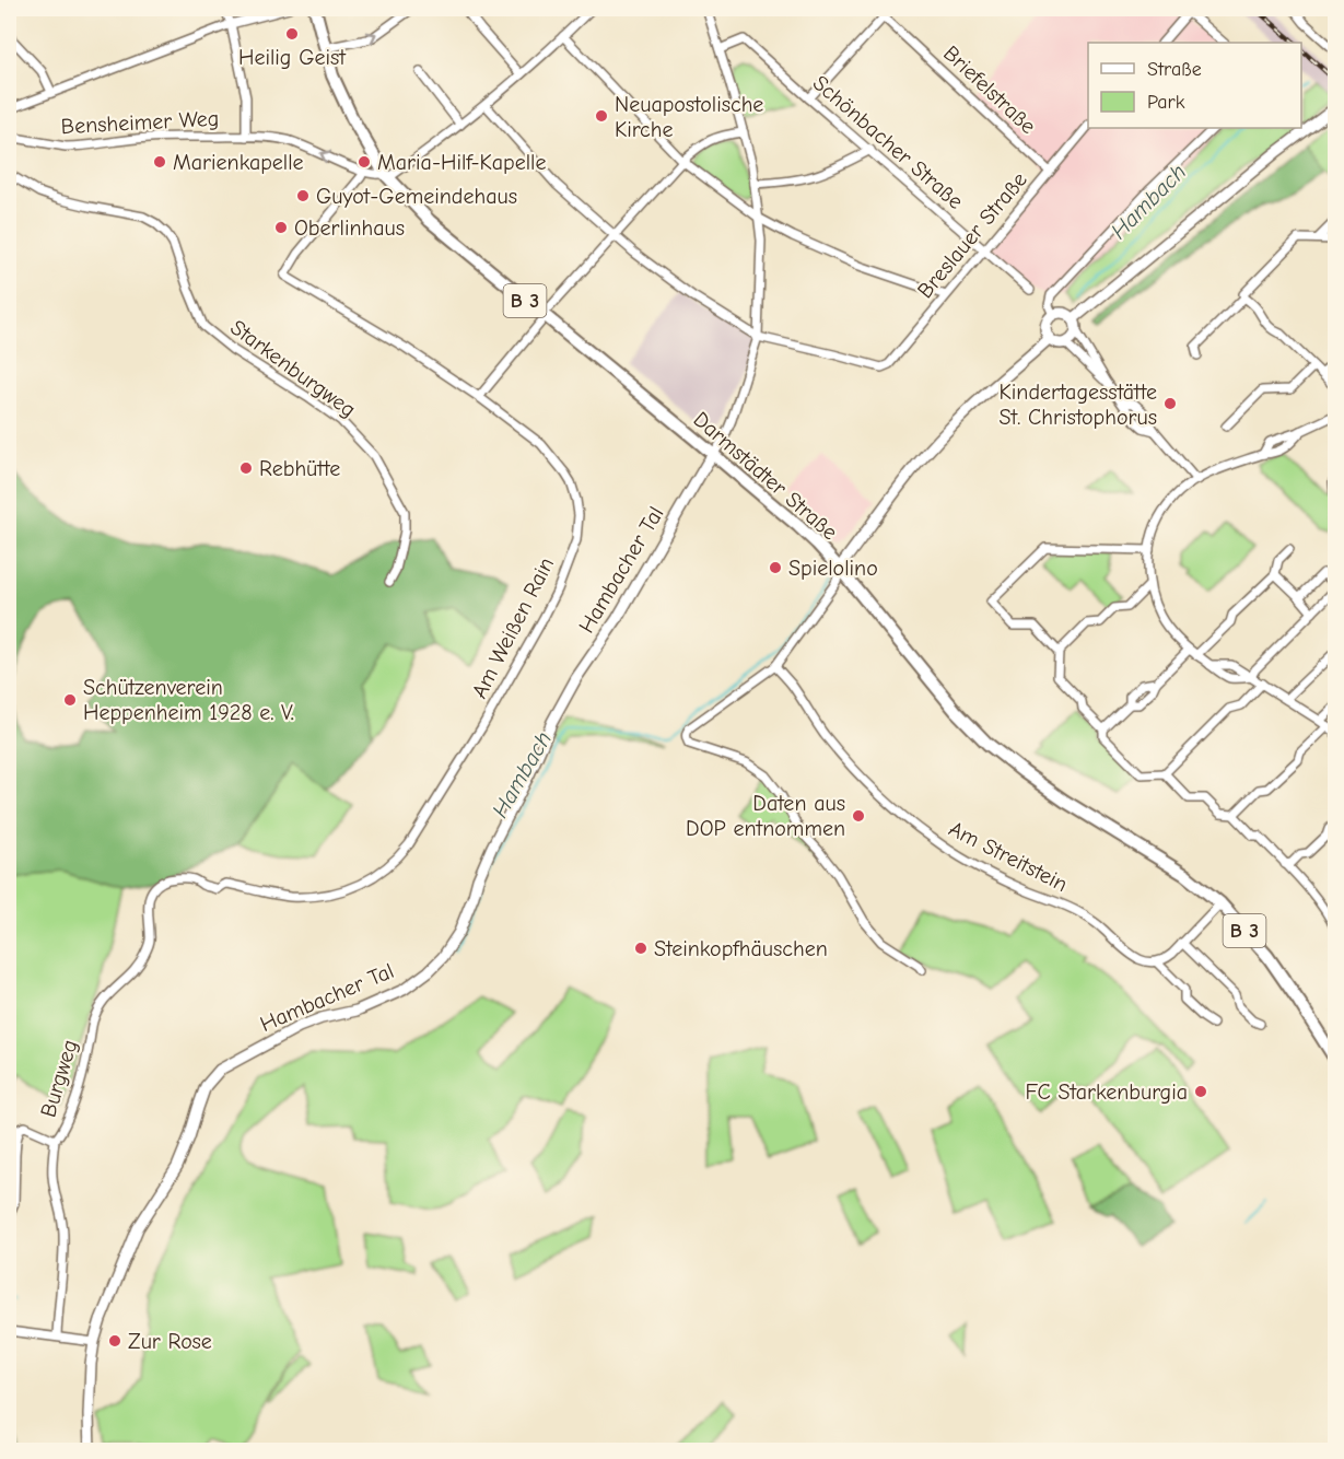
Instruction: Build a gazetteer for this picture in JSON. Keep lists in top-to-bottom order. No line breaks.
{"streets":{"main road":["B 3","Darmstädter Straße"],"street":["Briefelstraße","Bensheimer Weg","Schönbacher Straße","Breslauer Straße","Starkenburgweg","Hambacher Tal","Am Weißen Rain","Am Streitstein","Burgweg"]},"crossings":[["Briefelstraße","Breslauer Straße"],["Bensheimer Weg","Darmstädter Straße"],["Bensheimer Weg","Am Weißen Rain"],["Schönbacher Straße","Breslauer Straße"],["Darmstädter Straße","Hambacher Tal"],["Am Weißen Rain","Burgweg"]],"water":["Hambach"],"places":["Heilig Geist","Neuapostolische Kirche","Marienkapelle","Maria-Hilf-Kapelle","Guyot-Gemeindehaus","Oberlinhaus","Kindertagesstätte St. Christophorus","Rebhütte","Spielolino","Schützenverein Heppenheim 1928 e. V.","Daten aus DOP entnommen","Steinkopfhäuschen","FC Starkenburgia","Zur Rose"],"legend":["Straße","Park"]}
